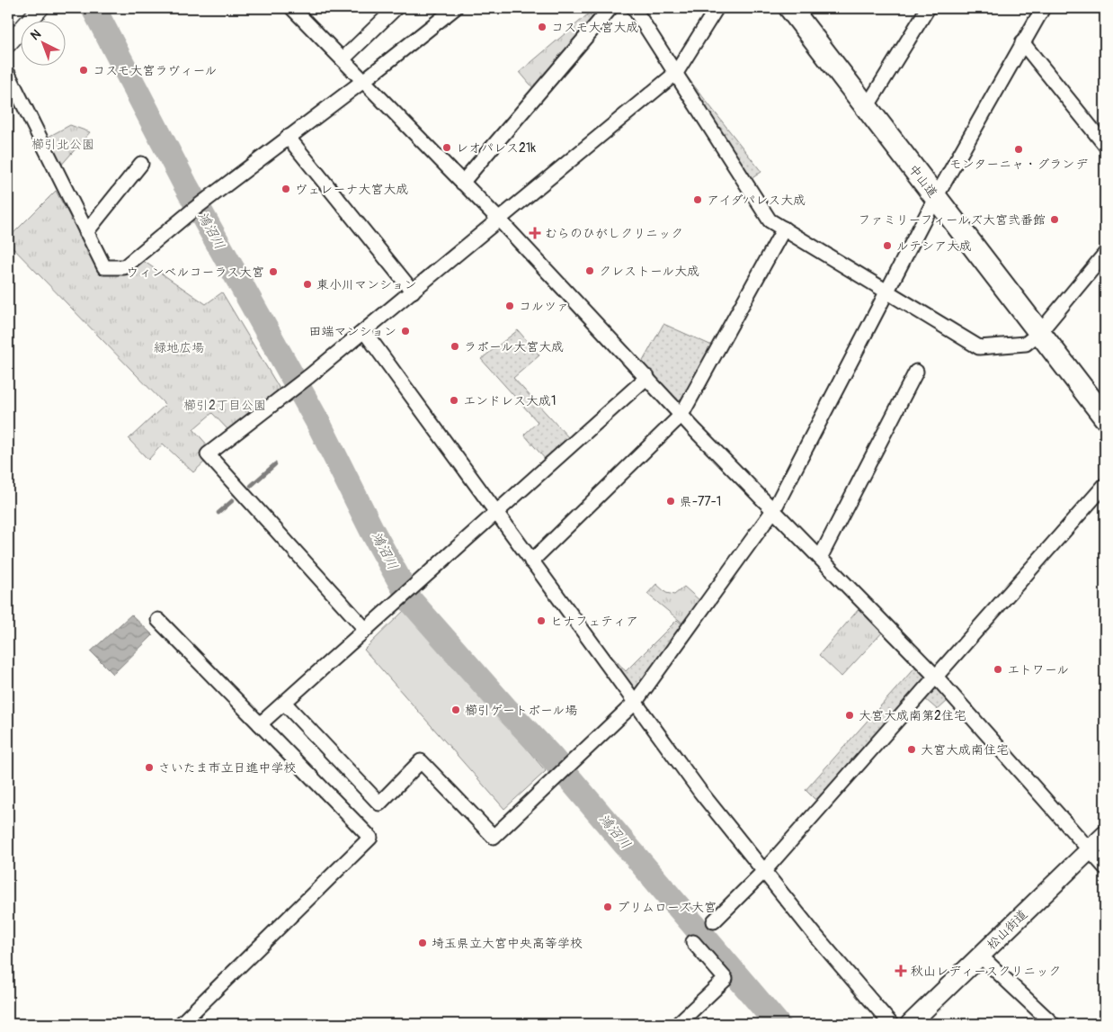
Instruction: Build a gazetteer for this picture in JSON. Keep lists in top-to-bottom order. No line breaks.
{"streets":{"highway":["中山道"],"main road":["松山街道"]},"water":["鴻沼川"],"parks":["櫛引北公園","緑地広場","櫛引2丁目公園"],"places":{"other":["コスモ大宮大成","コスモ大宮ラヴィール","レオパレス21k","モンターニャ・グランデ","ヴェレーナ大宮大成","アイダパレス大成","ファミリーフィールズ大宮弐番館","ルテシア大成","クレストール大成","ウィンベルコーラス大宮","東小川マンション","コルツァ","田端マンション","ラポール大宮大成","エンドレス大成1","県-77-1","ヒナフェティア","エトワール","櫛引ゲートボール場","大宮大成南第2住宅","大宮大成南住宅","さいたま市立日進中学校","プリムローズ大宮","埼玉県立大宮中央高等学校"],"health":["むらのひがしクリニック","秋山レディースクリニック"]},"north":"top left"}
